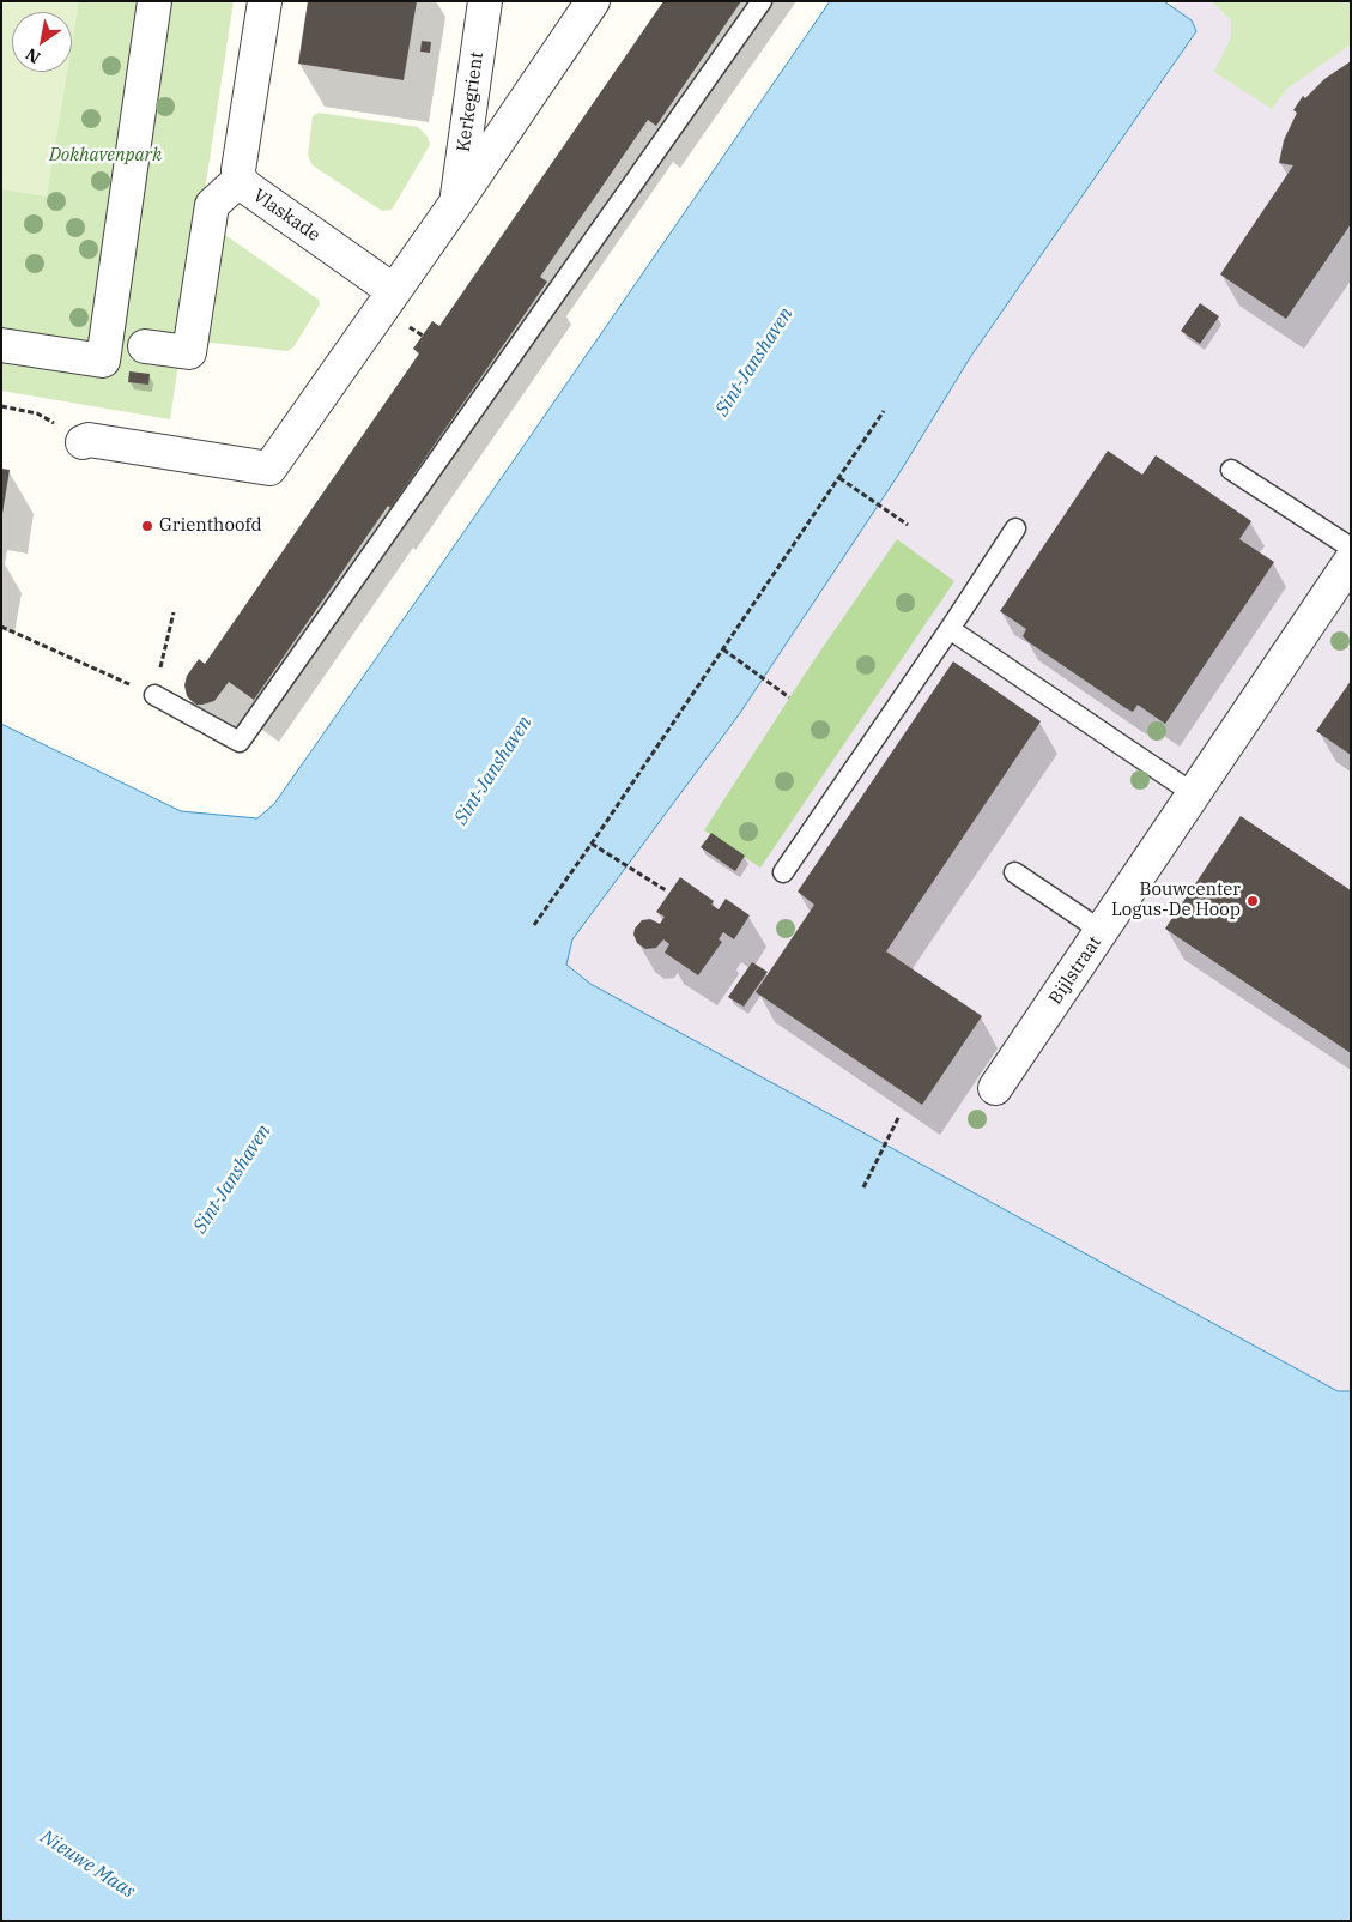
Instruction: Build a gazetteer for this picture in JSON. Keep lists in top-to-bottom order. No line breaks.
{"streets":{"street":["Kerkegrient","Vlaskade","Bijlstraat"]},"water":["Sint-Janshaven","Nieuwe Maas"],"parks":["Dokhavenpark"],"places":["Grienthoofd","Bouwcenter Logus-De Hoop"],"north":"bottom left"}
